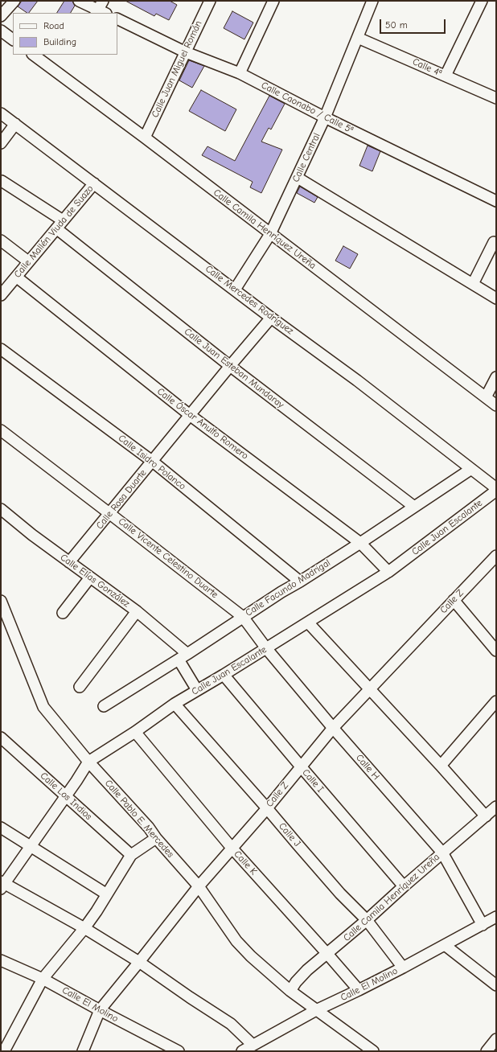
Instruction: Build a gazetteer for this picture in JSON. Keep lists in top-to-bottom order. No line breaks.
{"streets":{"street":["Calle 4ª","Calle Juan Miguel Román","Calle Caonabo / Calle 5ª","Calle Central","Calle Camila Henríquez Ureña","Calle Mallén Viuda de Suazo","Calle Mercedes Rodríguez","Calle Juan Esteban Mundaray","Calle Óscar Anulfo Romero","Calle Isidro Polanco","Calle Rosa Duarte","Calle Juan Escalante","Calle Vicente Celestino Duarte","Calle Elías González","Calle Facundo Madrigal","Calle Z","Calle H","Calle I","Calle Los Indios","Calle Pablo E. Mercedes","Calle J","Calle K","Calle El Molino"]},"crossings":[["Calle 4ª","Calle Central"],["Calle Juan Miguel Román","Calle Caonabo / Calle 5ª"],["Calle Juan Miguel Román","Calle Camila Henríquez Ureña"],["Calle Caonabo / Calle 5ª","Calle Central"],["Calle Central","Calle Camila Henríquez Ureña"],["Calle Central","Calle Mercedes Rodríguez"],["Calle Camila Henríquez Ureña","Calle H"],["Calle Camila Henríquez Ureña","Calle I"],["Calle Camila Henríquez Ureña","Calle Pablo E. Mercedes"],["Calle Camila Henríquez Ureña","Calle J"],["Calle Camila Henríquez Ureña","Calle K"],["Calle Mallén Viuda de Suazo","Calle Mercedes Rodríguez"],["Calle Mallén Viuda de Suazo","Calle Juan Esteban Mundaray"],["Calle Mallén Viuda de Suazo","Calle Óscar Anulfo Romero"],["Calle Mercedes Rodríguez","Calle Rosa Duarte"],["Calle Mercedes Rodríguez","Calle Juan Escalante"],["Calle Mercedes Rodríguez","Calle Facundo Madrigal"],["Calle Juan Esteban Mundaray","Calle Rosa Duarte"],["Calle Juan Esteban Mundaray","Calle Facundo Madrigal"],["Calle Óscar Anulfo Romero","Calle Rosa Duarte"],["Calle Óscar Anulfo Romero","Calle Juan Escalante"],["Calle Óscar Anulfo Romero","Calle Facundo Madrigal"],["Calle Isidro Polanco","Calle Rosa Duarte"],["Calle Isidro Polanco","Calle Facundo Madrigal"],["Calle Rosa Duarte","Calle Vicente Celestino Duarte"],["Calle Rosa Duarte","Calle Elías González"],["Calle Juan Escalante","Calle H"],["Calle Juan Escalante","Calle I"],["Calle Juan Escalante","Calle Los Indios"],["Calle Juan Escalante","Calle Pablo E. Mercedes"],["Calle Juan Escalante","Calle J"],["Calle Juan Escalante","Calle K"],["Calle Vicente Celestino Duarte","Calle Facundo Madrigal"],["Calle Vicente Celestino Duarte","Calle H"],["Calle Elías González","Calle Facundo Madrigal"],["Calle Facundo Madrigal","Calle H"],["Calle Z","Calle H"],["Calle Z","Calle I"],["Calle Z","Calle Pablo E. Mercedes"],["Calle Z","Calle J"],["Calle Z","Calle K"],["Calle Z","Calle El Molino"],["Calle H","Calle El Molino"],["Calle Pablo E. Mercedes","Calle El Molino"],["Calle J","Calle El Molino"],["Calle K","Calle El Molino"]],"legend":["Road","Building"],"scale_bar":"50 m"}
